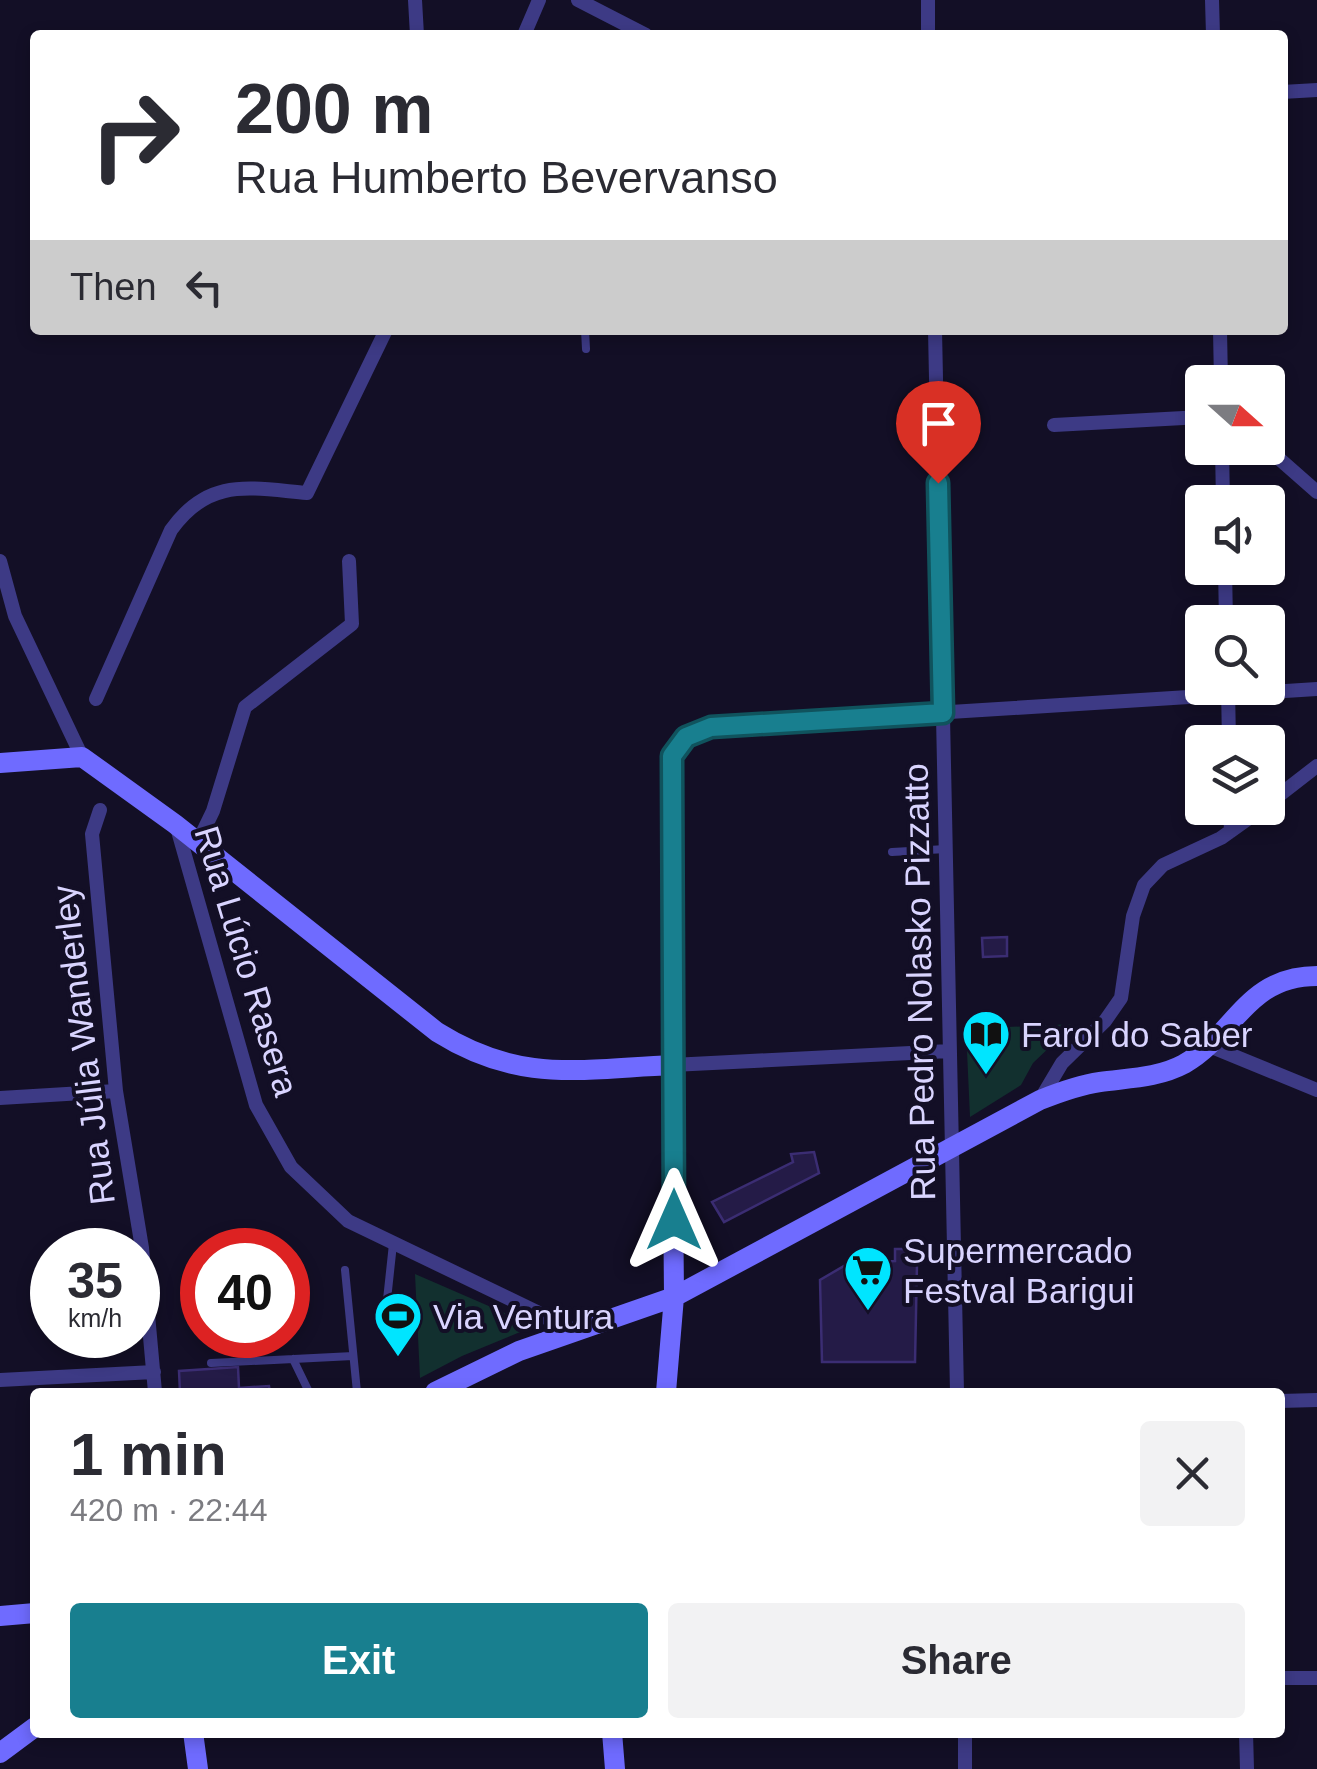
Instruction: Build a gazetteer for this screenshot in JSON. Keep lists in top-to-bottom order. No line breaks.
{"streets":{"main road":["Rua Lúcio Rasera"],"street":["Rua Pedro Nolasko Pizzatto","Rua Júlia Wanderley"]},"places":{"library":["Farol do Saber"],"supermarket":["Supermercado Festval Barigui"],"sports":["Via Ventura"]},"north":"right","page":{"turn":["200 m","Rua Humberto Bevervanso"],"then":"Then","speed":"35 km/h","limit":"40","heading":["1 min","420 m · 22:44"],"buttons":["Exit","Share"]}}
